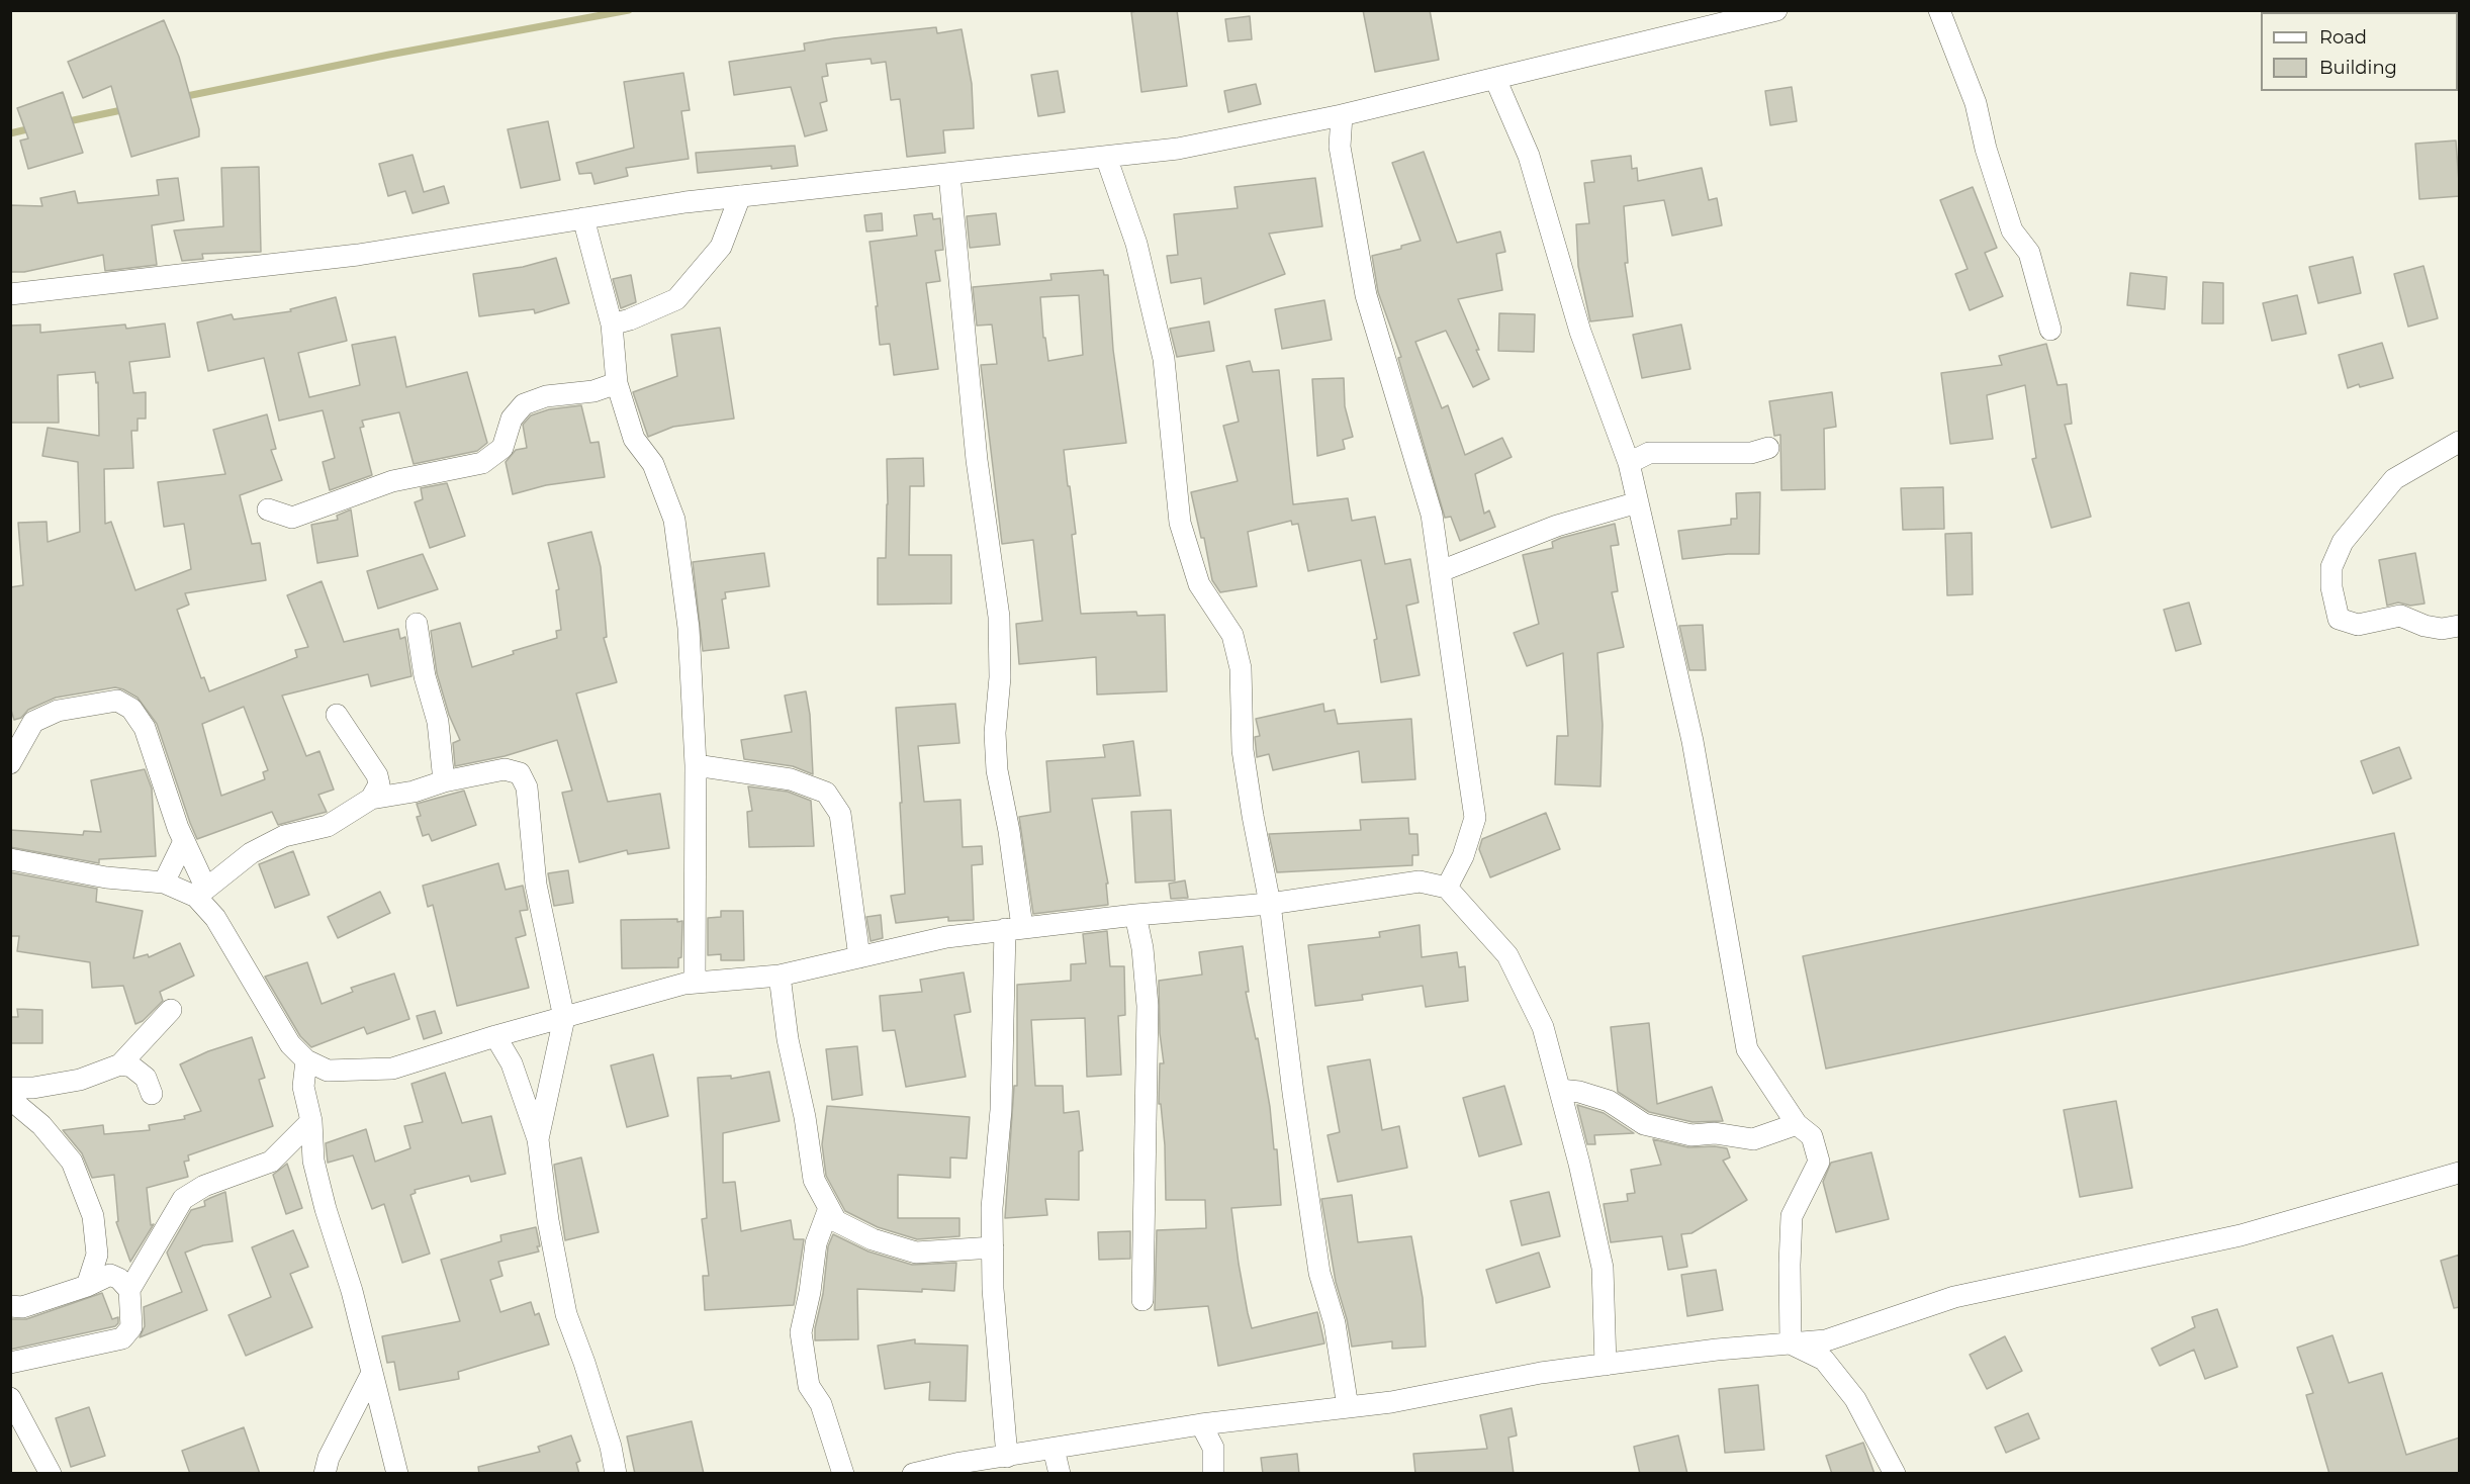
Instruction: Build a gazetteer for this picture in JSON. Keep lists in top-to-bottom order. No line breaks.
{"legend":["Road","Building"]}
